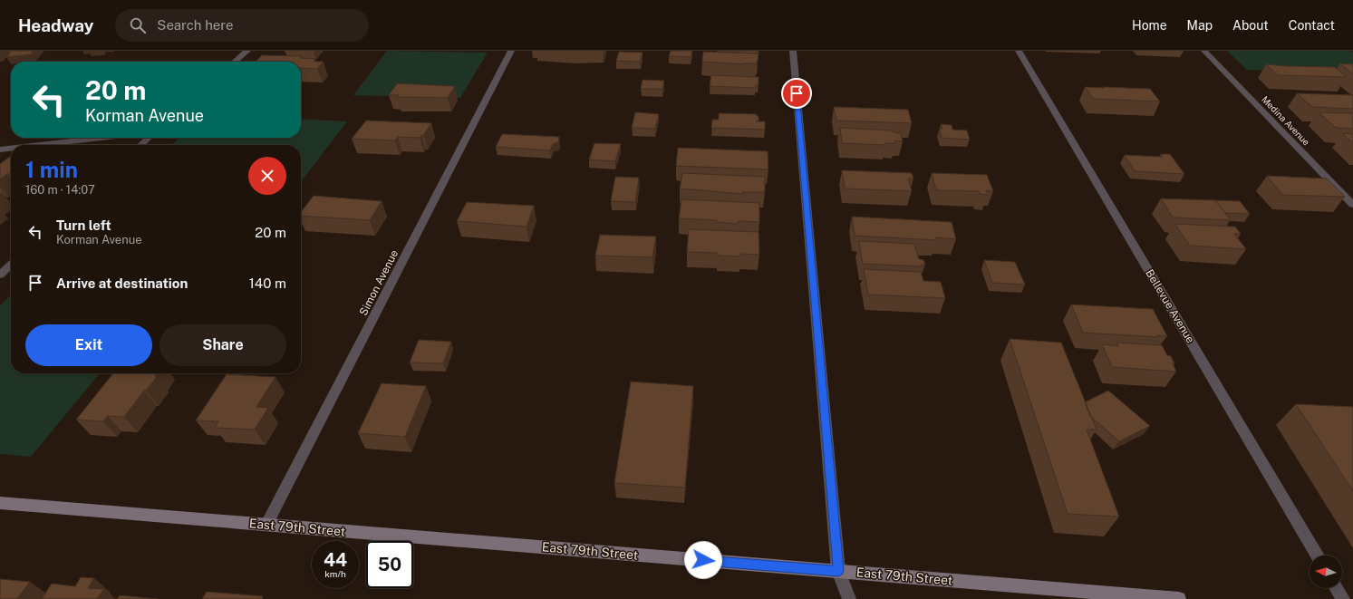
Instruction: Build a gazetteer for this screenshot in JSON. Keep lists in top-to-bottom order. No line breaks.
{"streets":{"main road":["East 79th Street"],"street":["Medina Avenue","Simon Avenue","Bellevue Avenue"]},"crossings":[["Simon Avenue","East 79th Street"]],"north":"left","page":{"header":"Headway","search":"Search here","nav":["Home","Map","About","Contact"],"turn":["20 m","Korman Avenue"],"heading":["1 min","160 m · 14:07"],"list":[{"name":"Turn left","note":"Korman Avenue","value":"20 m"},{"name":"Arrive at destination","value":"140 m"}],"buttons":["Exit","Share"],"speed":"44 km/h","limit":"50"}}
